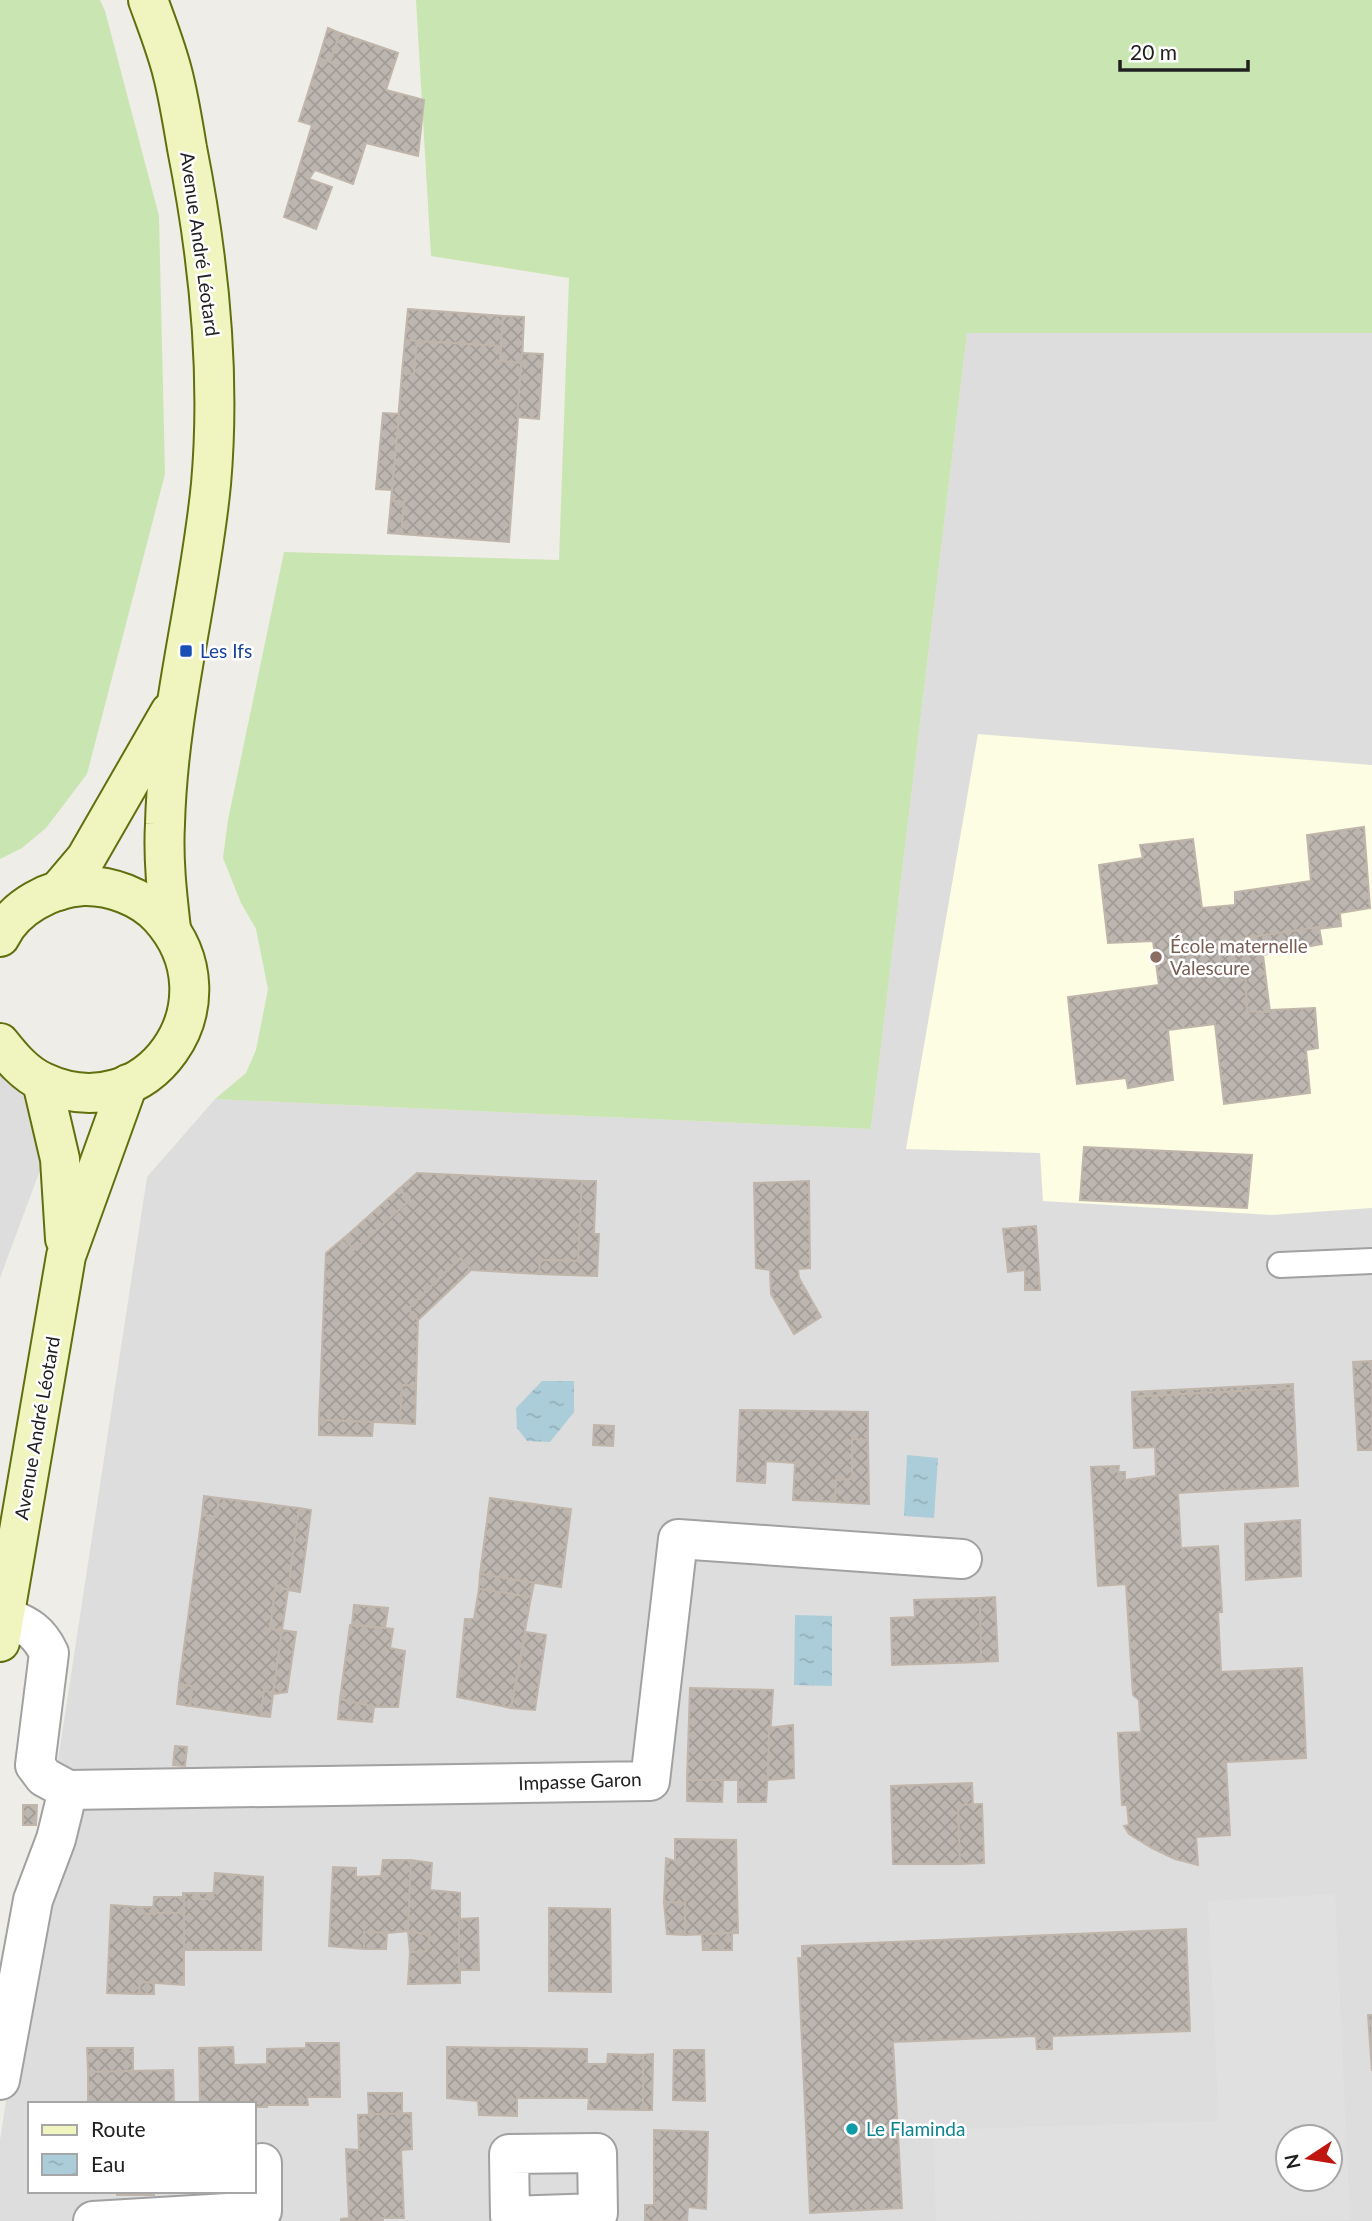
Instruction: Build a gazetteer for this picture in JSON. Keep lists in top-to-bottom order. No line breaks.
{"streets":{"main road":["Avenue André Léotard"],"street":["Impasse Garon"]},"places":{"transit":["Les Ifs"],"other":["École maternelle Valescure","Le Flaminda"]},"legend":["Route","Eau"],"scale_bar":"20 m","north":"left"}
